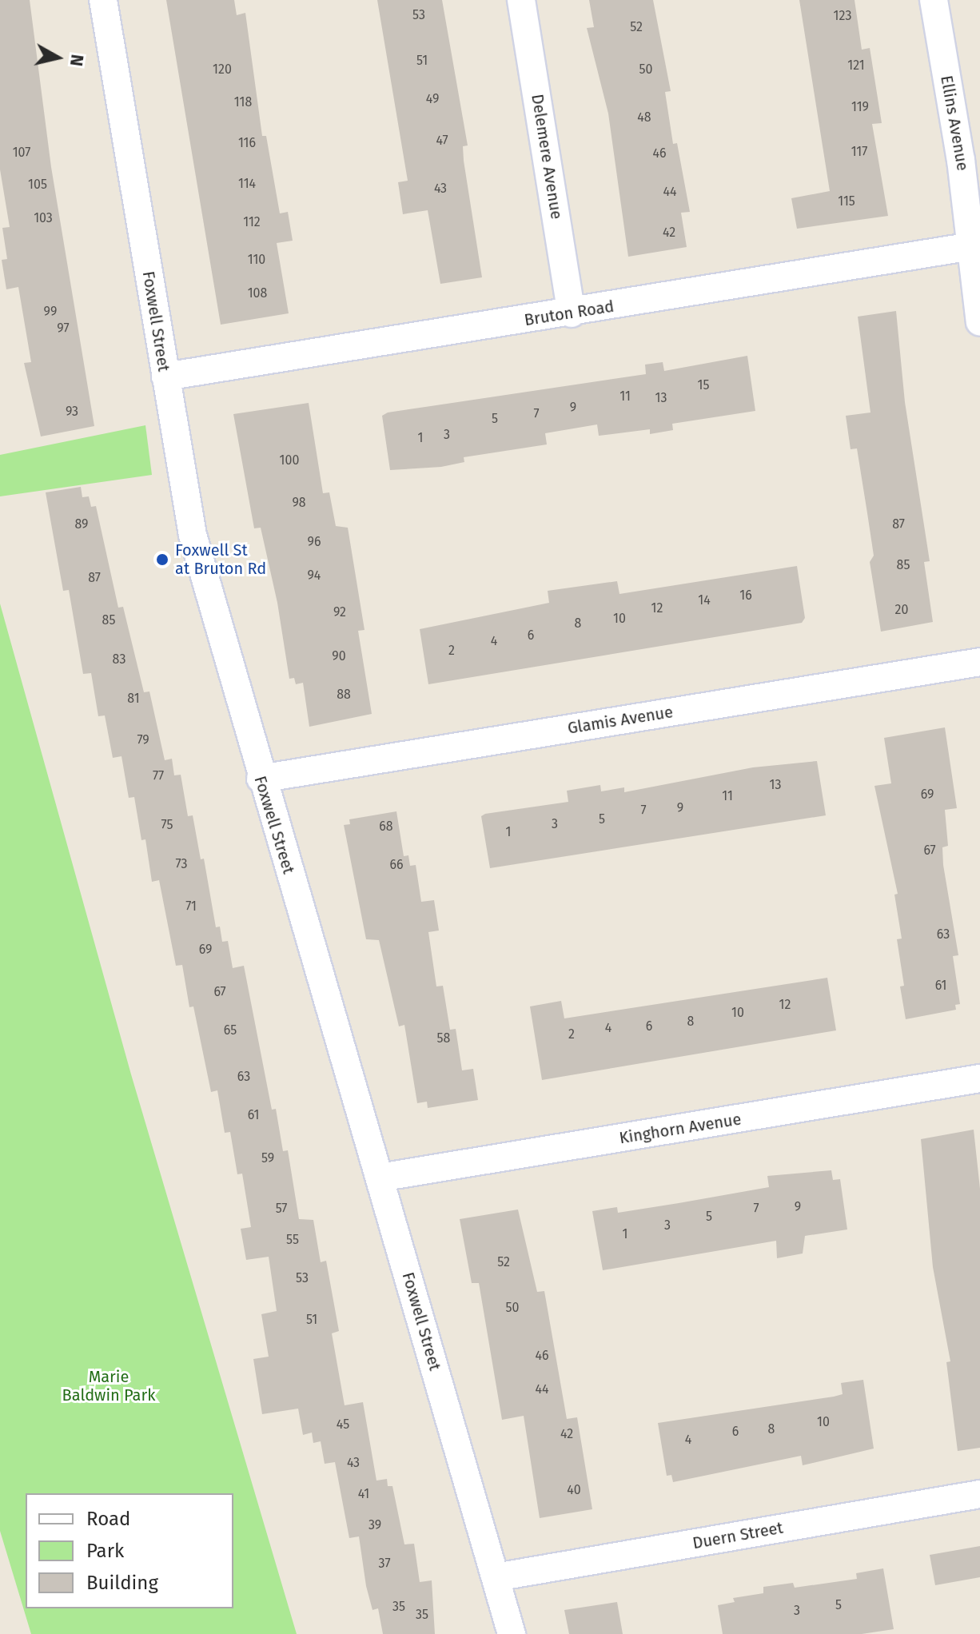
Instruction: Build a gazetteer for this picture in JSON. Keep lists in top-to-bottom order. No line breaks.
{"streets":{"street":["Ellins Avenue","Delemere Avenue","Bruton Road","Foxwell Street","Glamis Avenue","Kinghorn Avenue","Duern Street"]},"crossings":[["Ellins Avenue","Bruton Road"],["Delemere Avenue","Bruton Road"],["Bruton Road","Foxwell Street"],["Foxwell Street","Glamis Avenue"],["Foxwell Street","Kinghorn Avenue"],["Foxwell Street","Duern Street"]],"parks":["Marie Baldwin Park"],"places":["Foxwell St at Bruton Rd"],"house_numbers":["53","123","52","51","121","120","50","49","118","119","48","47","116","117","107","46","114","105","43","44","115","103","112","42","110","108","99","97","15","11","13","9","93","7","5","3","1","100","98","89","87","96","85","94","87","16","14","12","20","92","10","85","8","6","4","2","90","83","88","81","79","77","13","69","11","9","7","5","3","75","68","1","67","73","66","71","63","69","61","67","12","10","8","6","4","65","2","58","63","61","59","9","57","7","5","3","1","55","52","53","50","51","46","44","10","45","8","6","42","4","43","40","41","39","37","5","35","3","35"],"legend":["Road","Park","Building"],"north":"right"}
